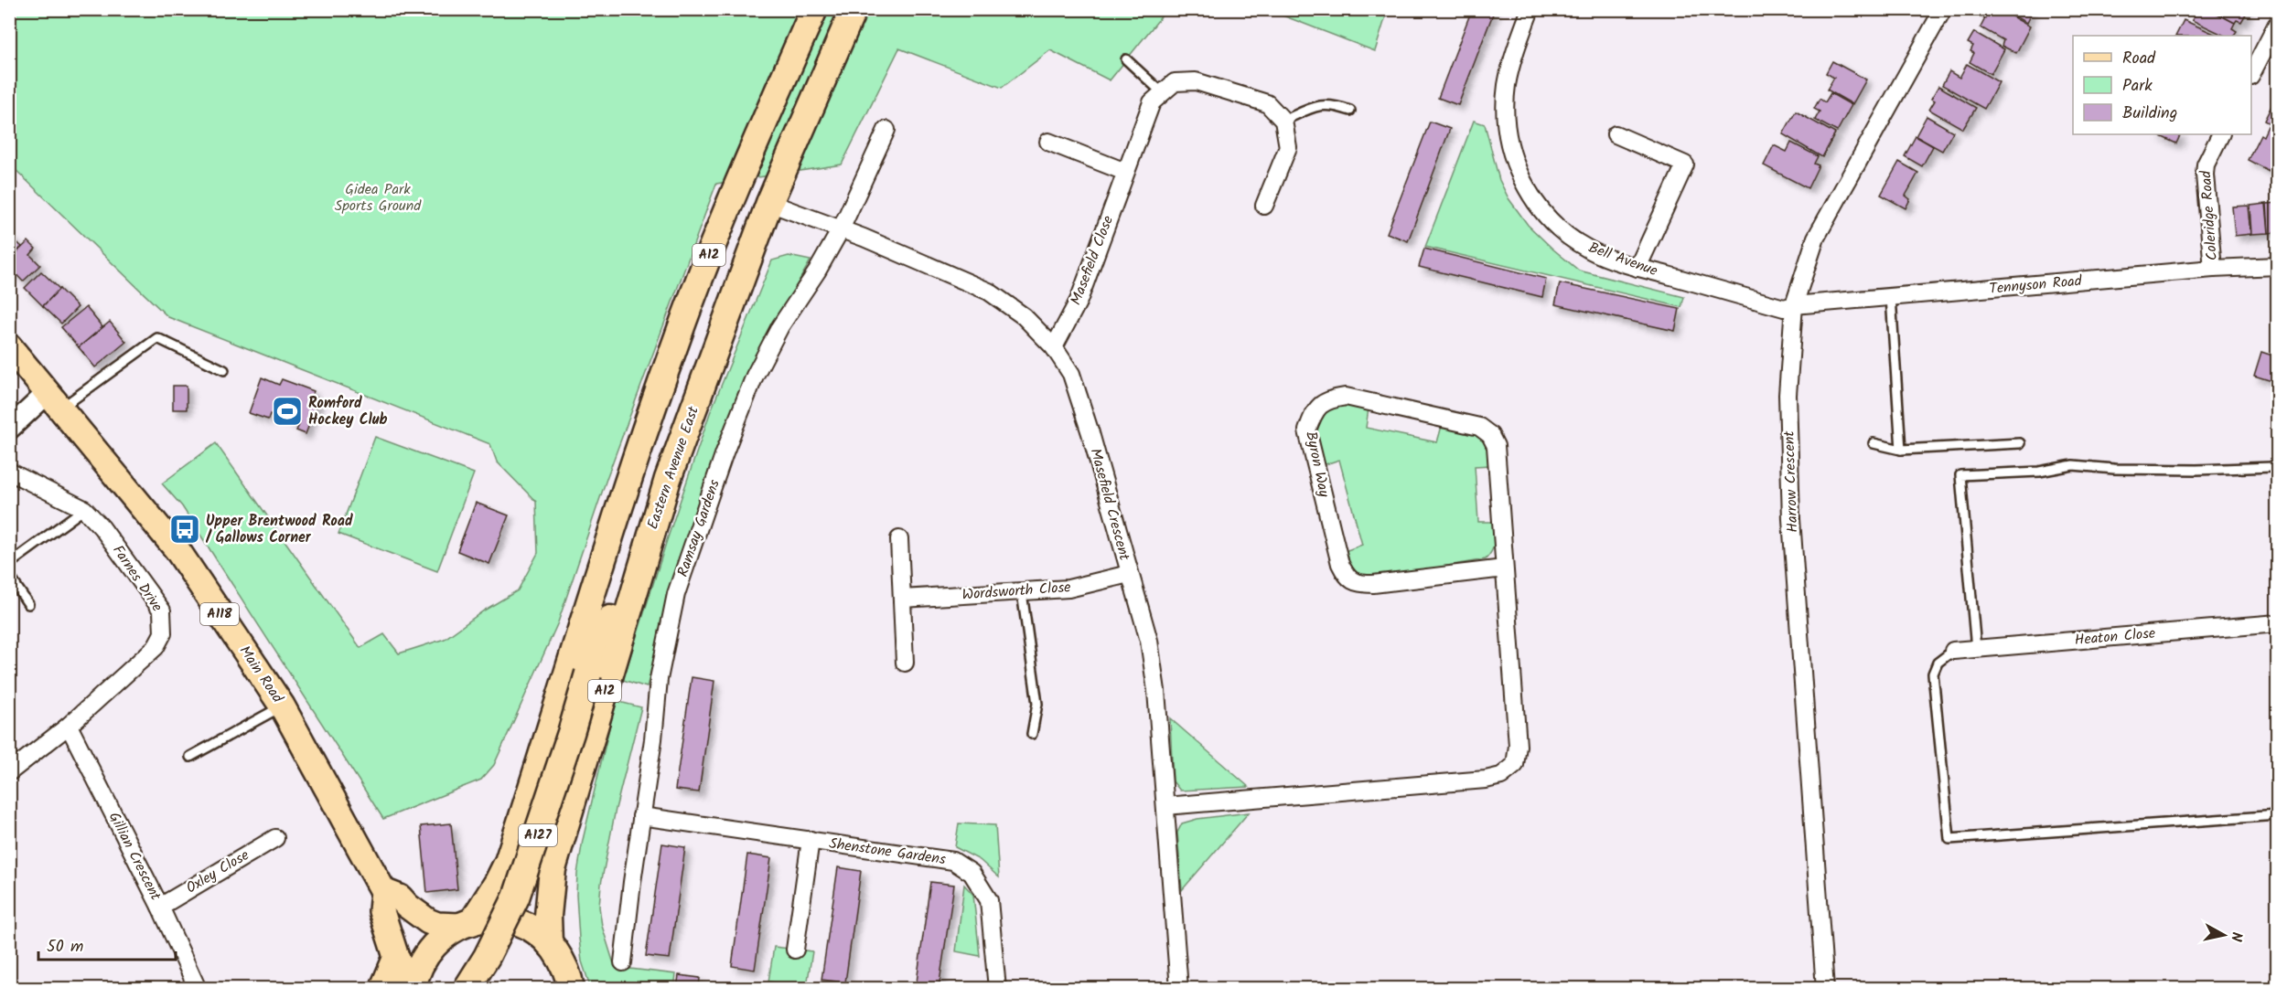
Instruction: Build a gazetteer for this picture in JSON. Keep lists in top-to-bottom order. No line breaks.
{"streets":{"highway":["A12","Eastern Avenue East","A127"],"main road":["A118","Main Road"],"street":["Coleridge Road","Bell Avenue","Masefield Close","Tennyson Road","Byron Way","Harrow Crescent","Masefield Crescent","Ramsay Gardens","Farnes Drive","Wordsworth Close","Heaton Close","Shenstone Gardens","Gillian Crescent","Oxley Close"]},"crossings":[["Coleridge Road","Tennyson Road"],["A12","A127"],["Bell Avenue","Tennyson Road"],["Bell Avenue","Harrow Crescent"],["Masefield Close","Masefield Crescent"],["Tennyson Road","Harrow Crescent"],["Byron Way","Masefield Crescent"],["Eastern Avenue East","Masefield Crescent"],["Eastern Avenue East","A127"],["Masefield Crescent","Ramsay Gardens"],["Masefield Crescent","Wordsworth Close"],["Ramsay Gardens","Shenstone Gardens"],["Farnes Drive","Gillian Crescent"],["Gillian Crescent","Oxley Close"]],"parks":["Gidea Park Sports Ground"],"places":{"sports":["Romford Hockey Club"],"bus stop":["Upper Brentwood Road / Gallows Corner"]},"legend":["Road","Park","Building"],"scale_bar":"50 m","north":"right"}
